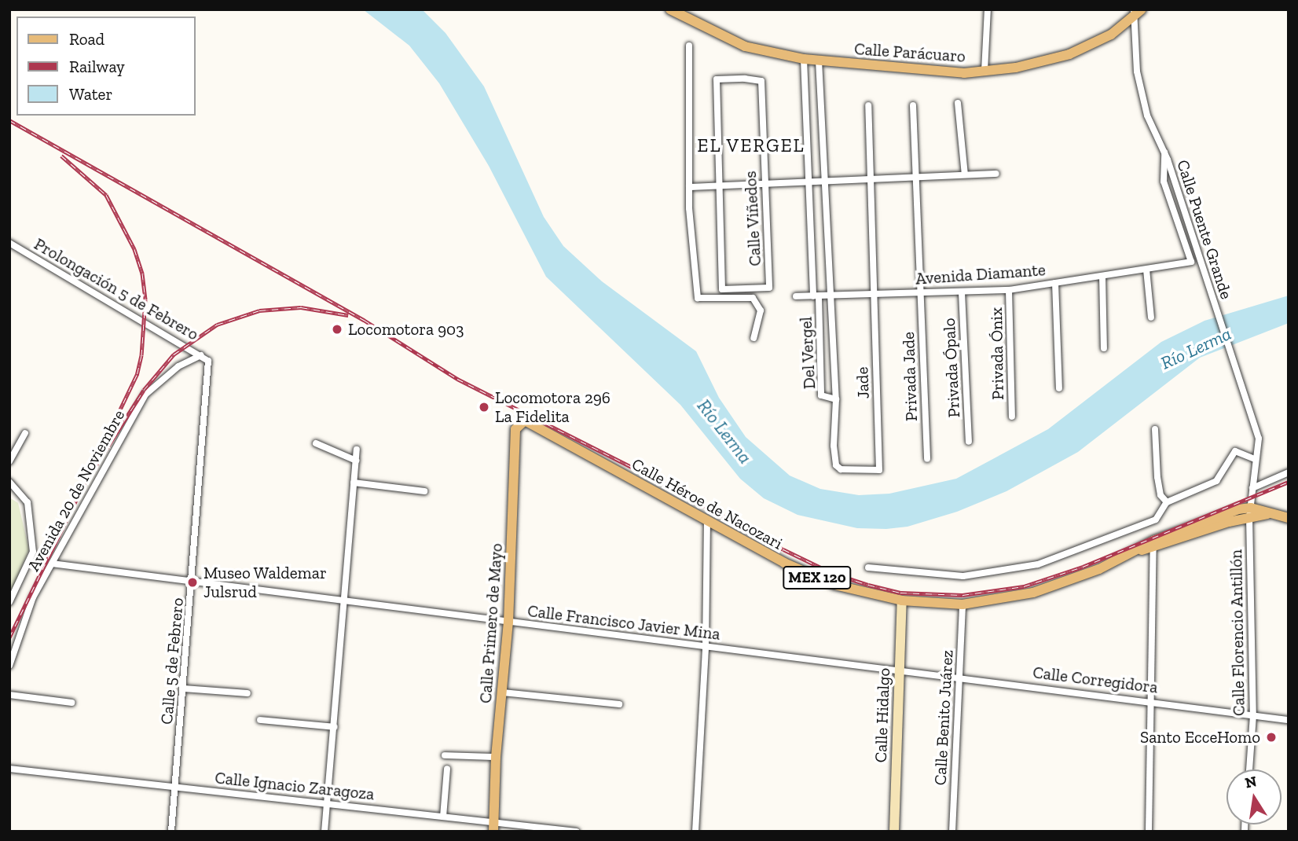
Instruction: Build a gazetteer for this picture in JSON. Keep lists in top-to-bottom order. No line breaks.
{"streets":{"main road":["Calle Parácuaro","Calle Héroe de Nacozari","MEX 120","Calle Primero de Mayo"],"street":["Calle Viñedos","Calle Puente Grande","Avenida Diamante","Prolongación 5 de Febrero","Del Vergel","Privada Ónix","Privada Ópalo","Privada Jade","Jade","Avenida 20 de Noviembre","Calle Francisco Javier Mina","Calle Florencio Antillón","Calle 5 de Febrero","Calle Corregidora","Calle Hidalgo","Calle Benito Juárez","Calle Ignacio Zaragoza"]},"crossings":[["Calle Parácuaro","Calle Puente Grande"],["Calle Parácuaro","Del Vergel"],["Calle Puente Grande","Avenida Diamante"],["Calle Puente Grande","Calle Héroe de Nacozari"],["Calle Puente Grande","Calle Florencio Antillón"],["Avenida Diamante","Del Vergel"],["Avenida Diamante","Privada Ónix"],["Avenida Diamante","Privada Ópalo"],["Avenida Diamante","Privada Jade"],["Avenida Diamante","Jade"],["Prolongación 5 de Febrero","Avenida 20 de Noviembre"],["Prolongación 5 de Febrero","Calle 5 de Febrero"],["Del Vergel","Jade"],["Avenida 20 de Noviembre","Calle Francisco Javier Mina"],["Calle Héroe de Nacozari","Calle Primero de Mayo"],["Calle Héroe de Nacozari","Calle Florencio Antillón"],["Calle Héroe de Nacozari","Calle Hidalgo"],["Calle Héroe de Nacozari","Calle Benito Juárez"],["Calle Francisco Javier Mina","Calle Primero de Mayo"],["Calle Francisco Javier Mina","Calle 5 de Febrero"],["Calle Francisco Javier Mina","Calle Corregidora"],["Calle Francisco Javier Mina","Calle Hidalgo"],["Calle Primero de Mayo","Calle Ignacio Zaragoza"],["Calle Florencio Antillón","Calle Corregidora"],["Calle 5 de Febrero","Calle Ignacio Zaragoza"],["Calle Corregidora","Calle Hidalgo"],["Calle Corregidora","Calle Benito Juárez"]],"districts":["EL VERGEL"],"water":["Río Lerma"],"places":["Locomotora 903","Locomotora 296 La Fidelita","Museo Waldemar Julsrud","Santo EcceHomo"],"legend":["Road","Railway","Water"],"north":"top"}
